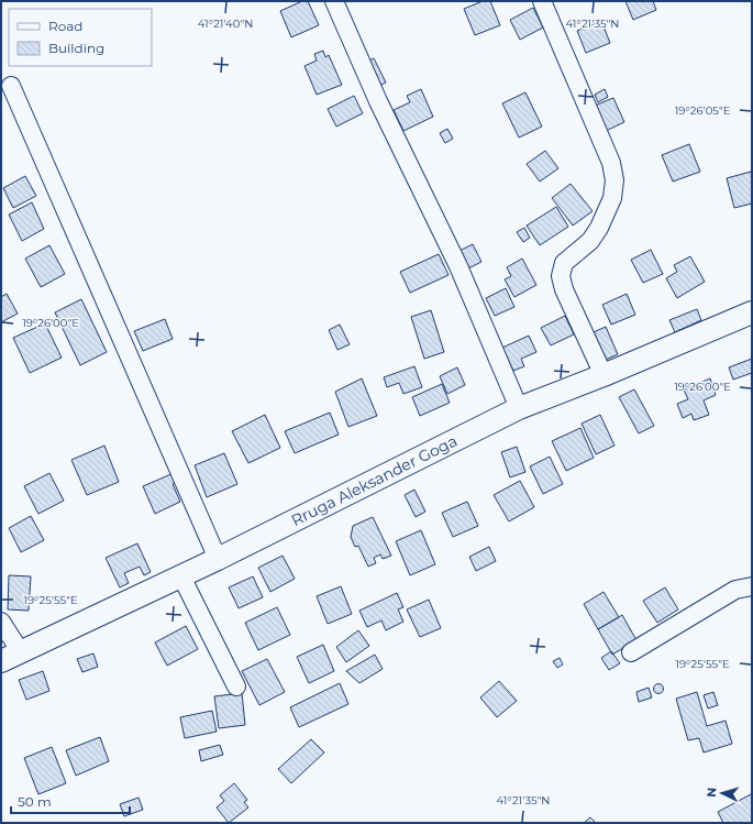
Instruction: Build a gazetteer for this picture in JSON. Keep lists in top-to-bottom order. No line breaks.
{"streets":{"main road":["Rruga Aleksander Goga"]},"legend":["Road","Building"],"scale_bar":"50 m","north":"left","coordinates":["41°21'40\"N","41°21'35\"N","19°26'05\"E","19°26'00\"E","19°25'55\"E"]}
